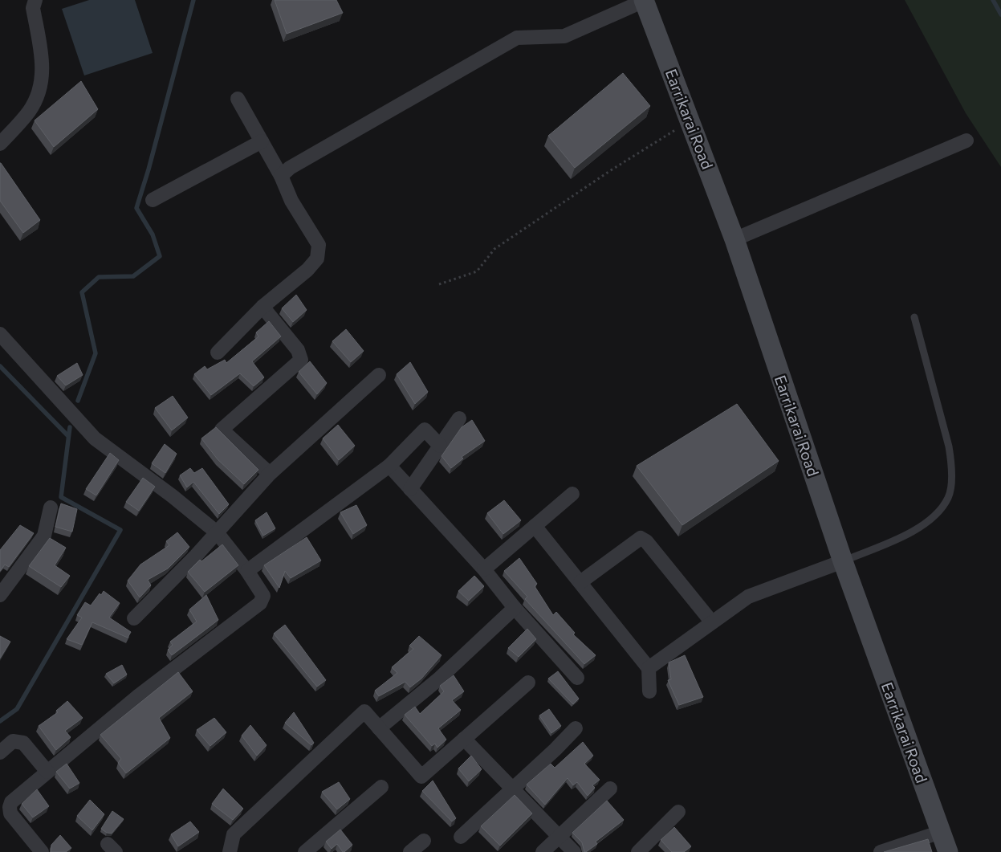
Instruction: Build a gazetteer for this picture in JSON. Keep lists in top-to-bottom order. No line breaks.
{"streets":{"main road":["Earrikarai Road"]}}
